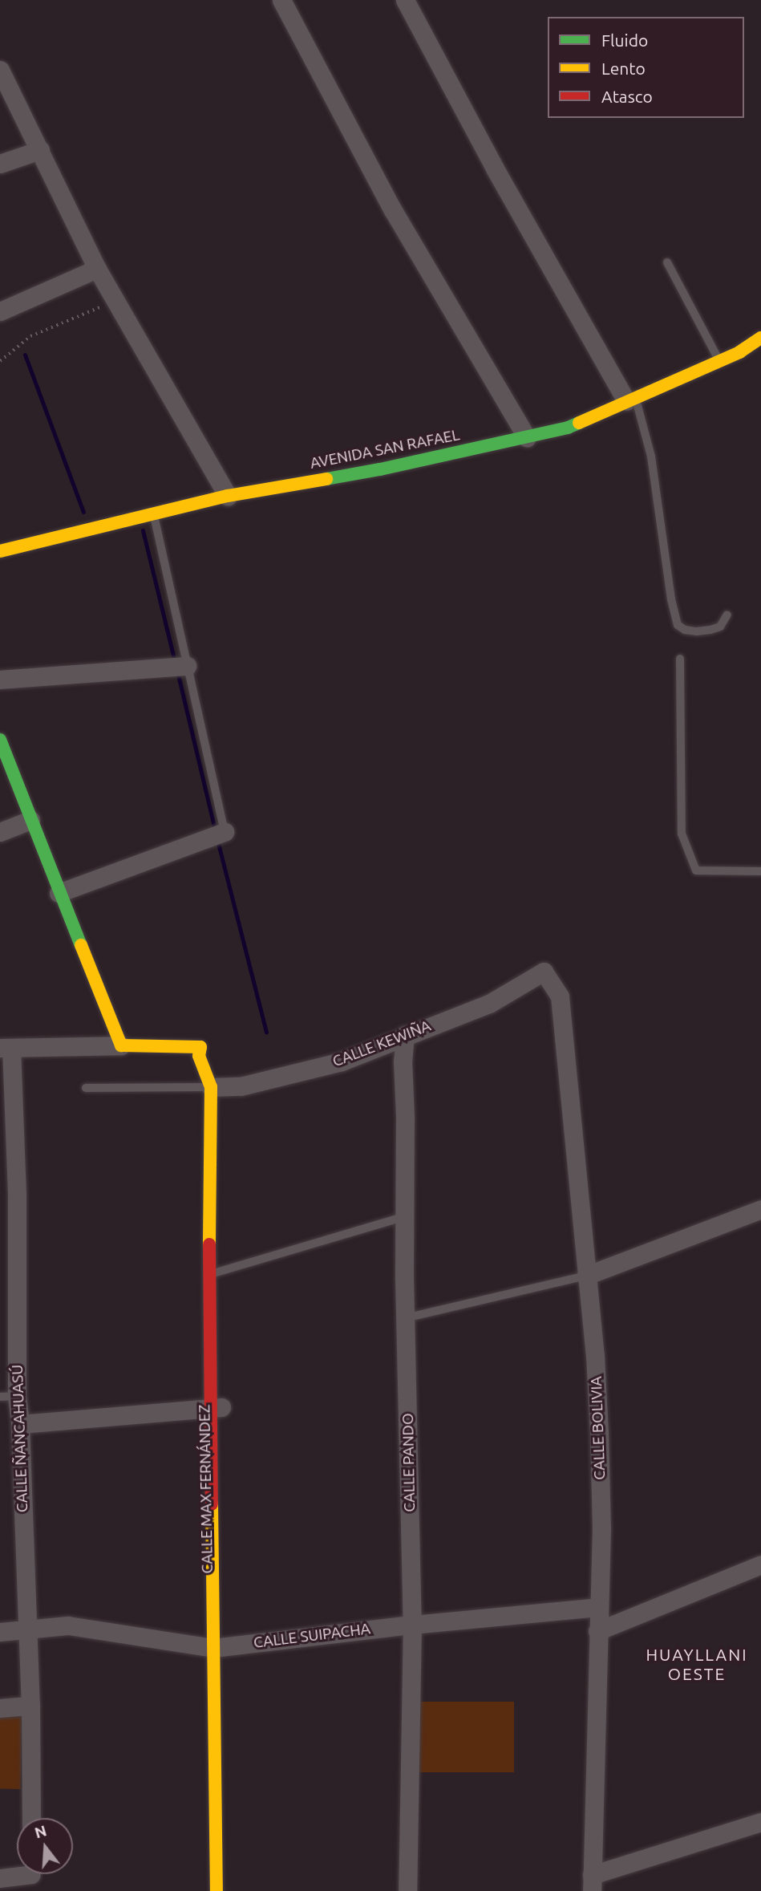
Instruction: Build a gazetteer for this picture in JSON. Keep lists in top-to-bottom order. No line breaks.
{"streets":{"street":["AVENIDA SAN RAFAEL","CALLE KEWIÑA","CALLE BOLIVIA","CALLE ÑANCAHUASÚ","CALLE PANDO","CALLE MAX FERNÁNDEZ","CALLE SUIPACHA"]},"crossings":[["CALLE KEWIÑA","CALLE BOLIVIA"],["CALLE KEWIÑA","CALLE PANDO"],["CALLE KEWIÑA","CALLE MAX FERNÁNDEZ"],["CALLE BOLIVIA","CALLE SUIPACHA"],["CALLE ÑANCAHUASÚ","CALLE SUIPACHA"],["CALLE PANDO","CALLE SUIPACHA"],["CALLE MAX FERNÁNDEZ","CALLE SUIPACHA"]],"districts":["HUAYLLANI OESTE"],"legend":["Fluido","Lento","Atasco"],"north":"top"}
